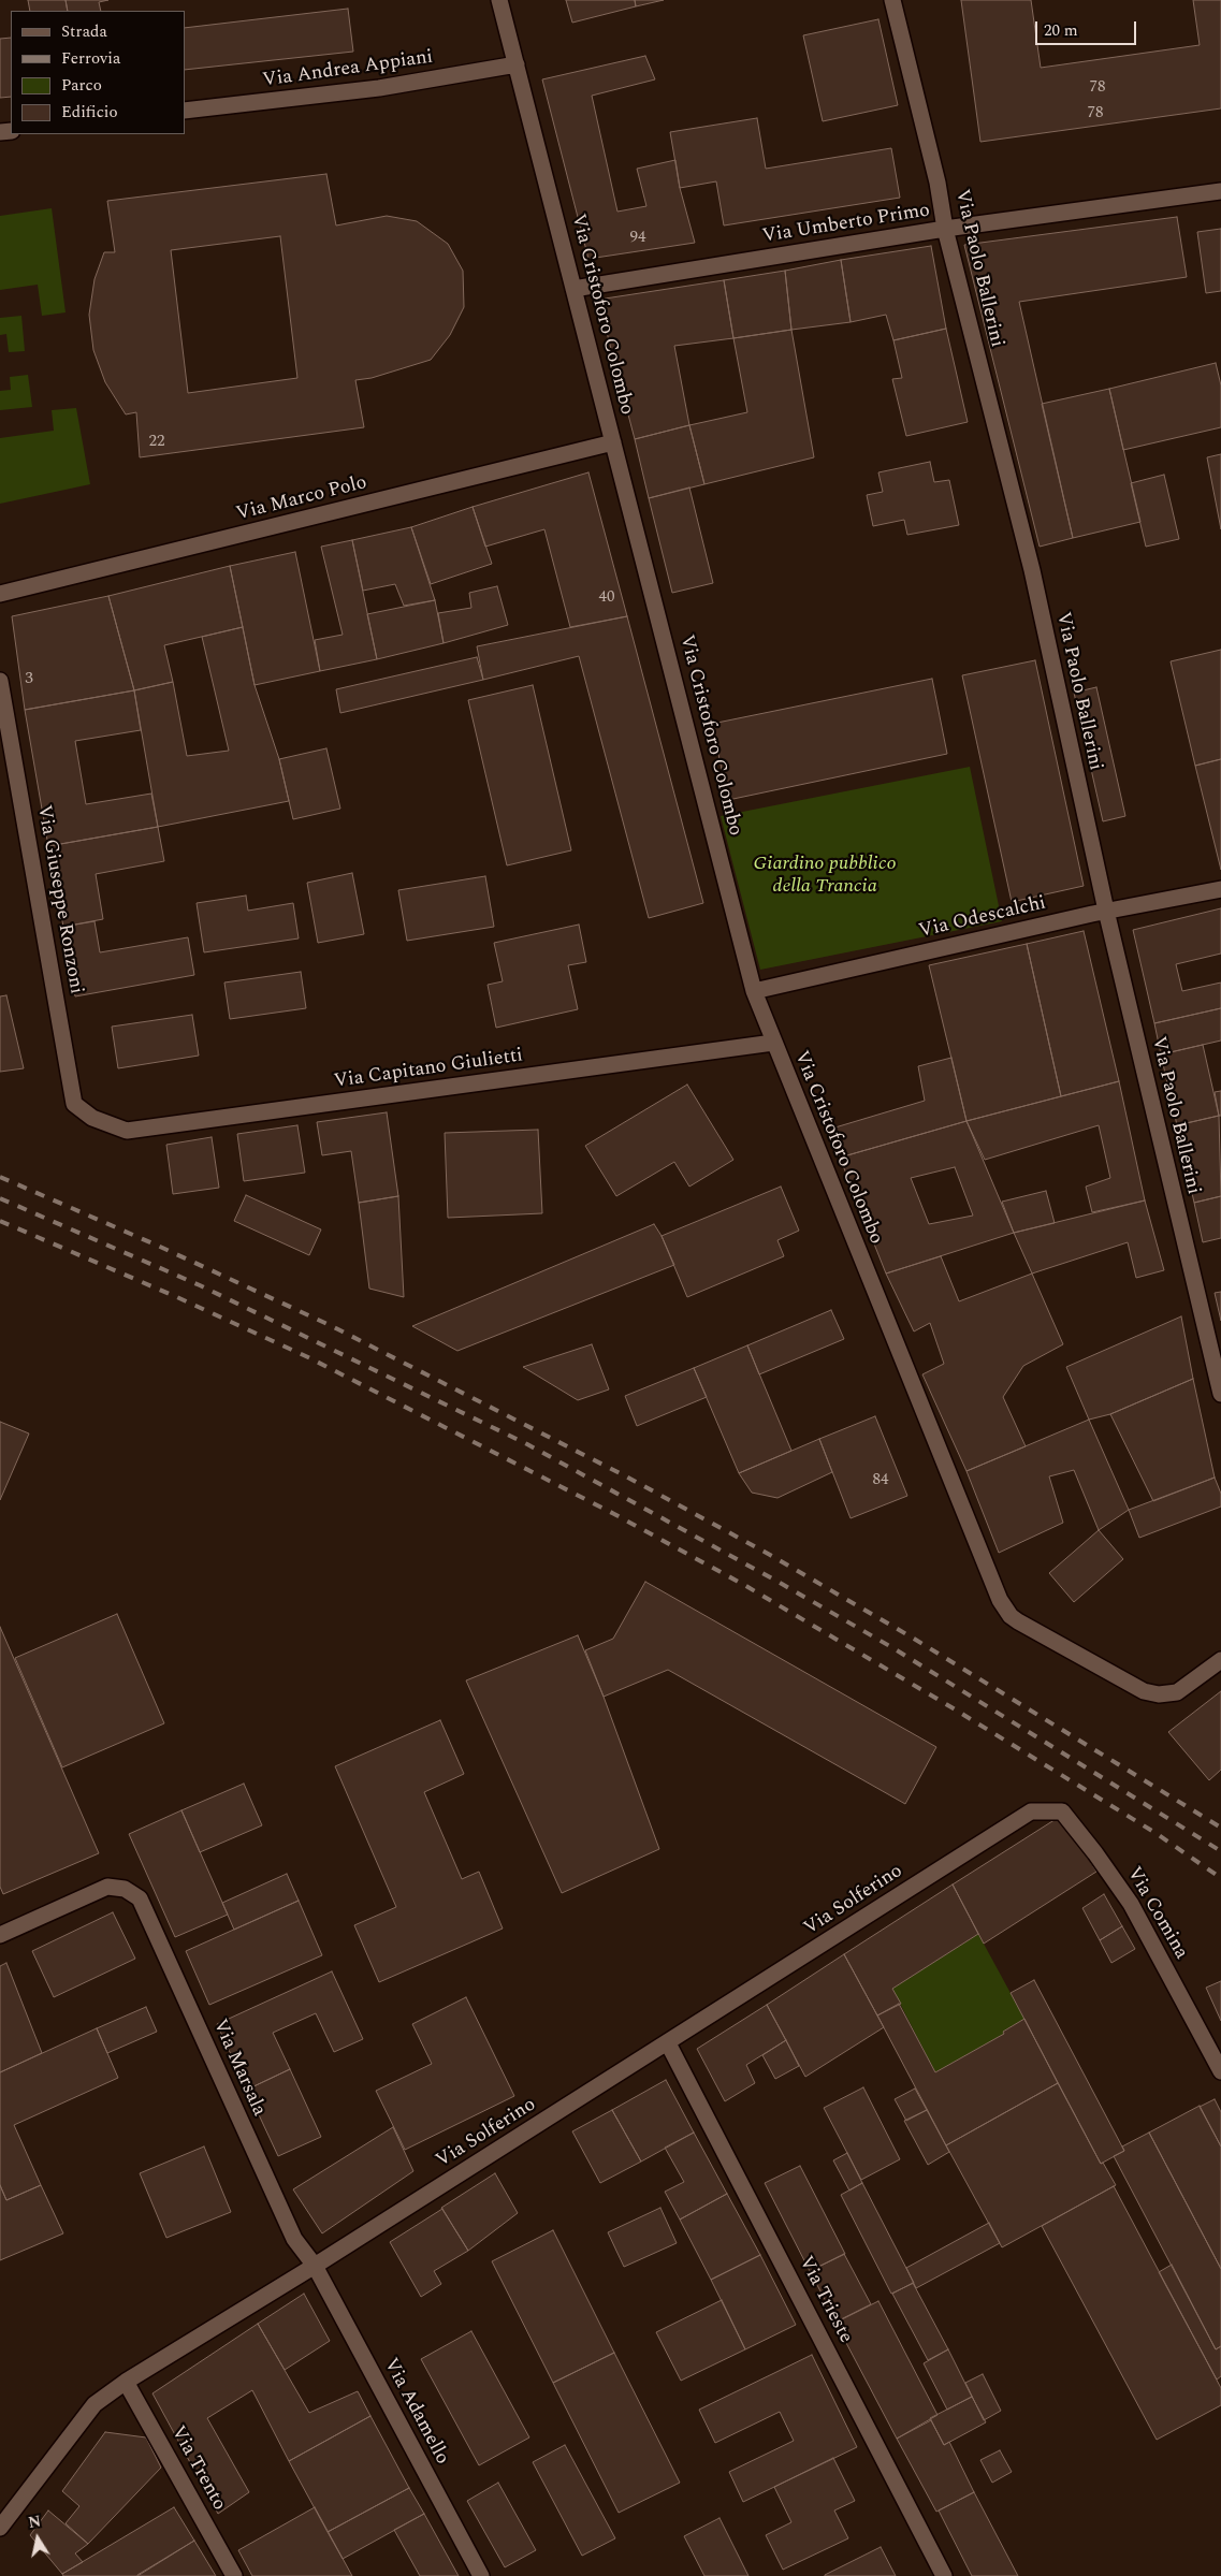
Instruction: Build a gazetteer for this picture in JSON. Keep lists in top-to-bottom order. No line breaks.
{"streets":{"street":["Via Andrea Appiani","Via Umberto Primo","Via Paolo Ballerini","Via Cristoforo Colombo","Via Marco Polo","Via Giuseppe Ronzoni","Via Odescalchi","Via Capitano Giulietti","Via Solferino","Via Comina","Via Marsala","Via Trieste","Via Adamello","Via Trento"]},"crossings":[["Via Andrea Appiani","Via Cristoforo Colombo"],["Via Umberto Primo","Via Paolo Ballerini"],["Via Umberto Primo","Via Cristoforo Colombo"],["Via Paolo Ballerini","Via Odescalchi"],["Via Cristoforo Colombo","Via Marco Polo"],["Via Cristoforo Colombo","Via Odescalchi"],["Via Cristoforo Colombo","Via Capitano Giulietti"],["Via Giuseppe Ronzoni","Via Capitano Giulietti"],["Via Solferino","Via Comina"],["Via Solferino","Via Marsala"],["Via Solferino","Via Trieste"],["Via Solferino","Via Adamello"],["Via Solferino","Via Trento"],["Via Marsala","Via Adamello"]],"parks":["Giardino pubblico della Trancia"],"house_numbers":["78","78","94","22","40","3","84"],"legend":["Strada","Ferrovia","Parco","Edificio"],"scale_bar":"20 m","north":"top"}
